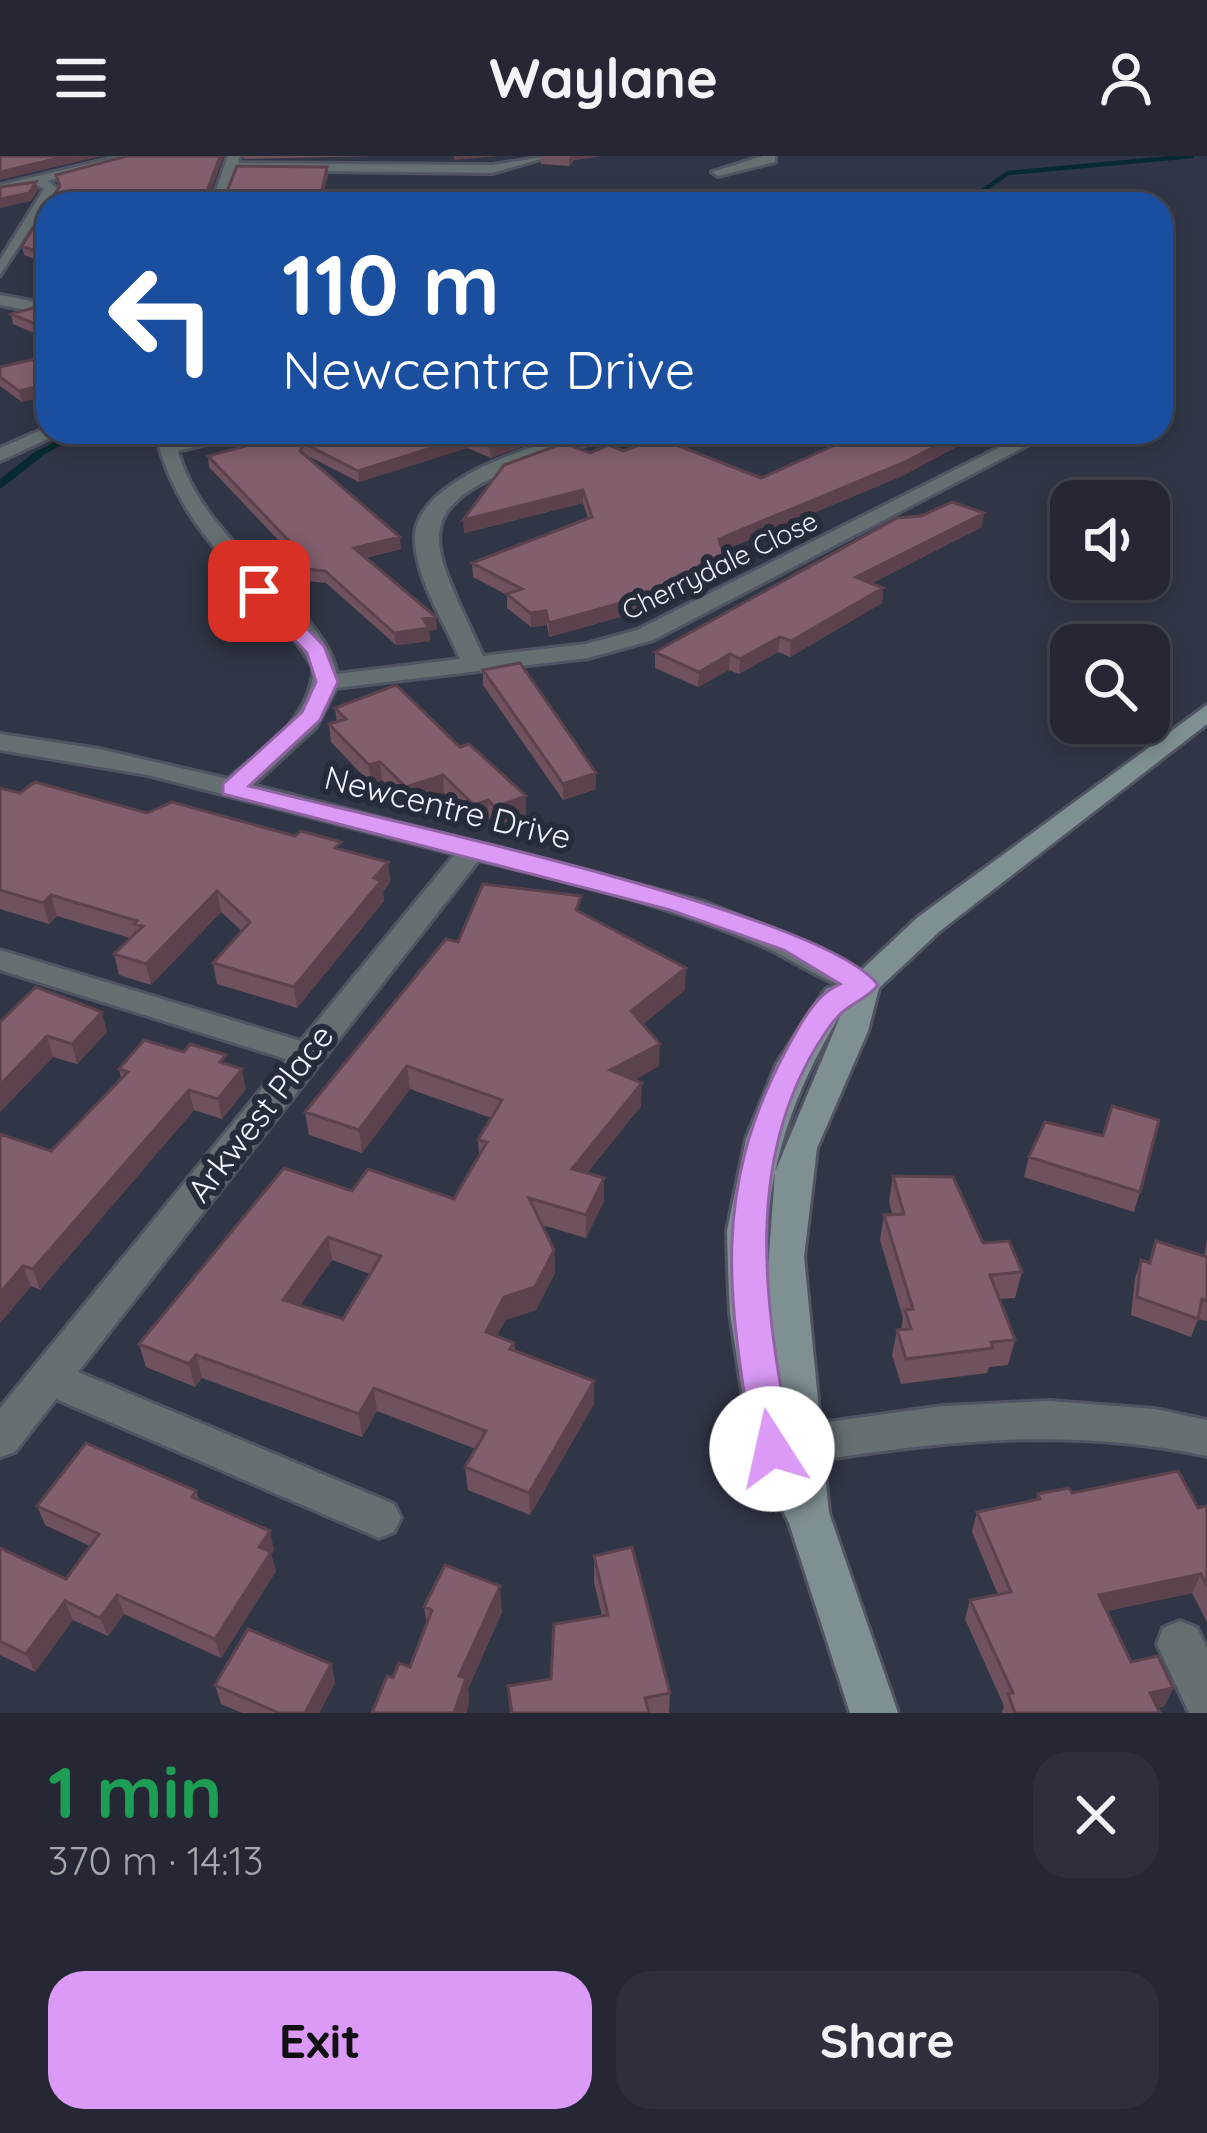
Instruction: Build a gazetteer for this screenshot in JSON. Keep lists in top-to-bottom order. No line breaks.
{"streets":{"street":["Cherrydale Close","Newcentre Drive","Arkwest Place"]},"crossings":[["Newcentre Drive","Arkwest Place"]],"page":{"header":"Waylane","turn":["110 m","Newcentre Drive"],"heading":["1 min","370 m · 14:13"],"buttons":["Exit","Share"]}}
